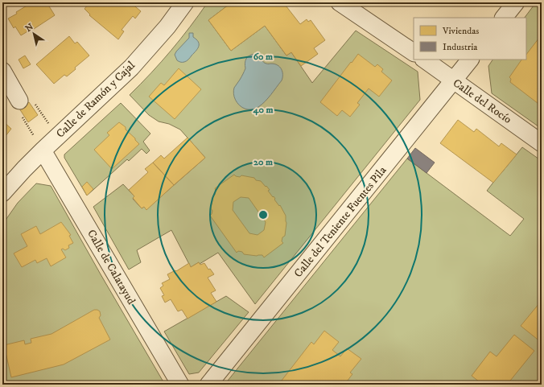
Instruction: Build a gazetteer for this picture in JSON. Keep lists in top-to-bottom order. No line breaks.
{"streets":{"street":["Calle de Ramón y Cajal","Calle del Rocío","Calle del Teniente Fuentes Pila","Calle de Calatayud"]},"crossings":[["Calle de Ramón y Cajal","Calle de Calatayud"],["Calle del Rocío","Calle del Teniente Fuentes Pila"]],"legend":["Viviendas","Industria"],"north":"top left","rings":["60 m","40 m","20 m"]}
